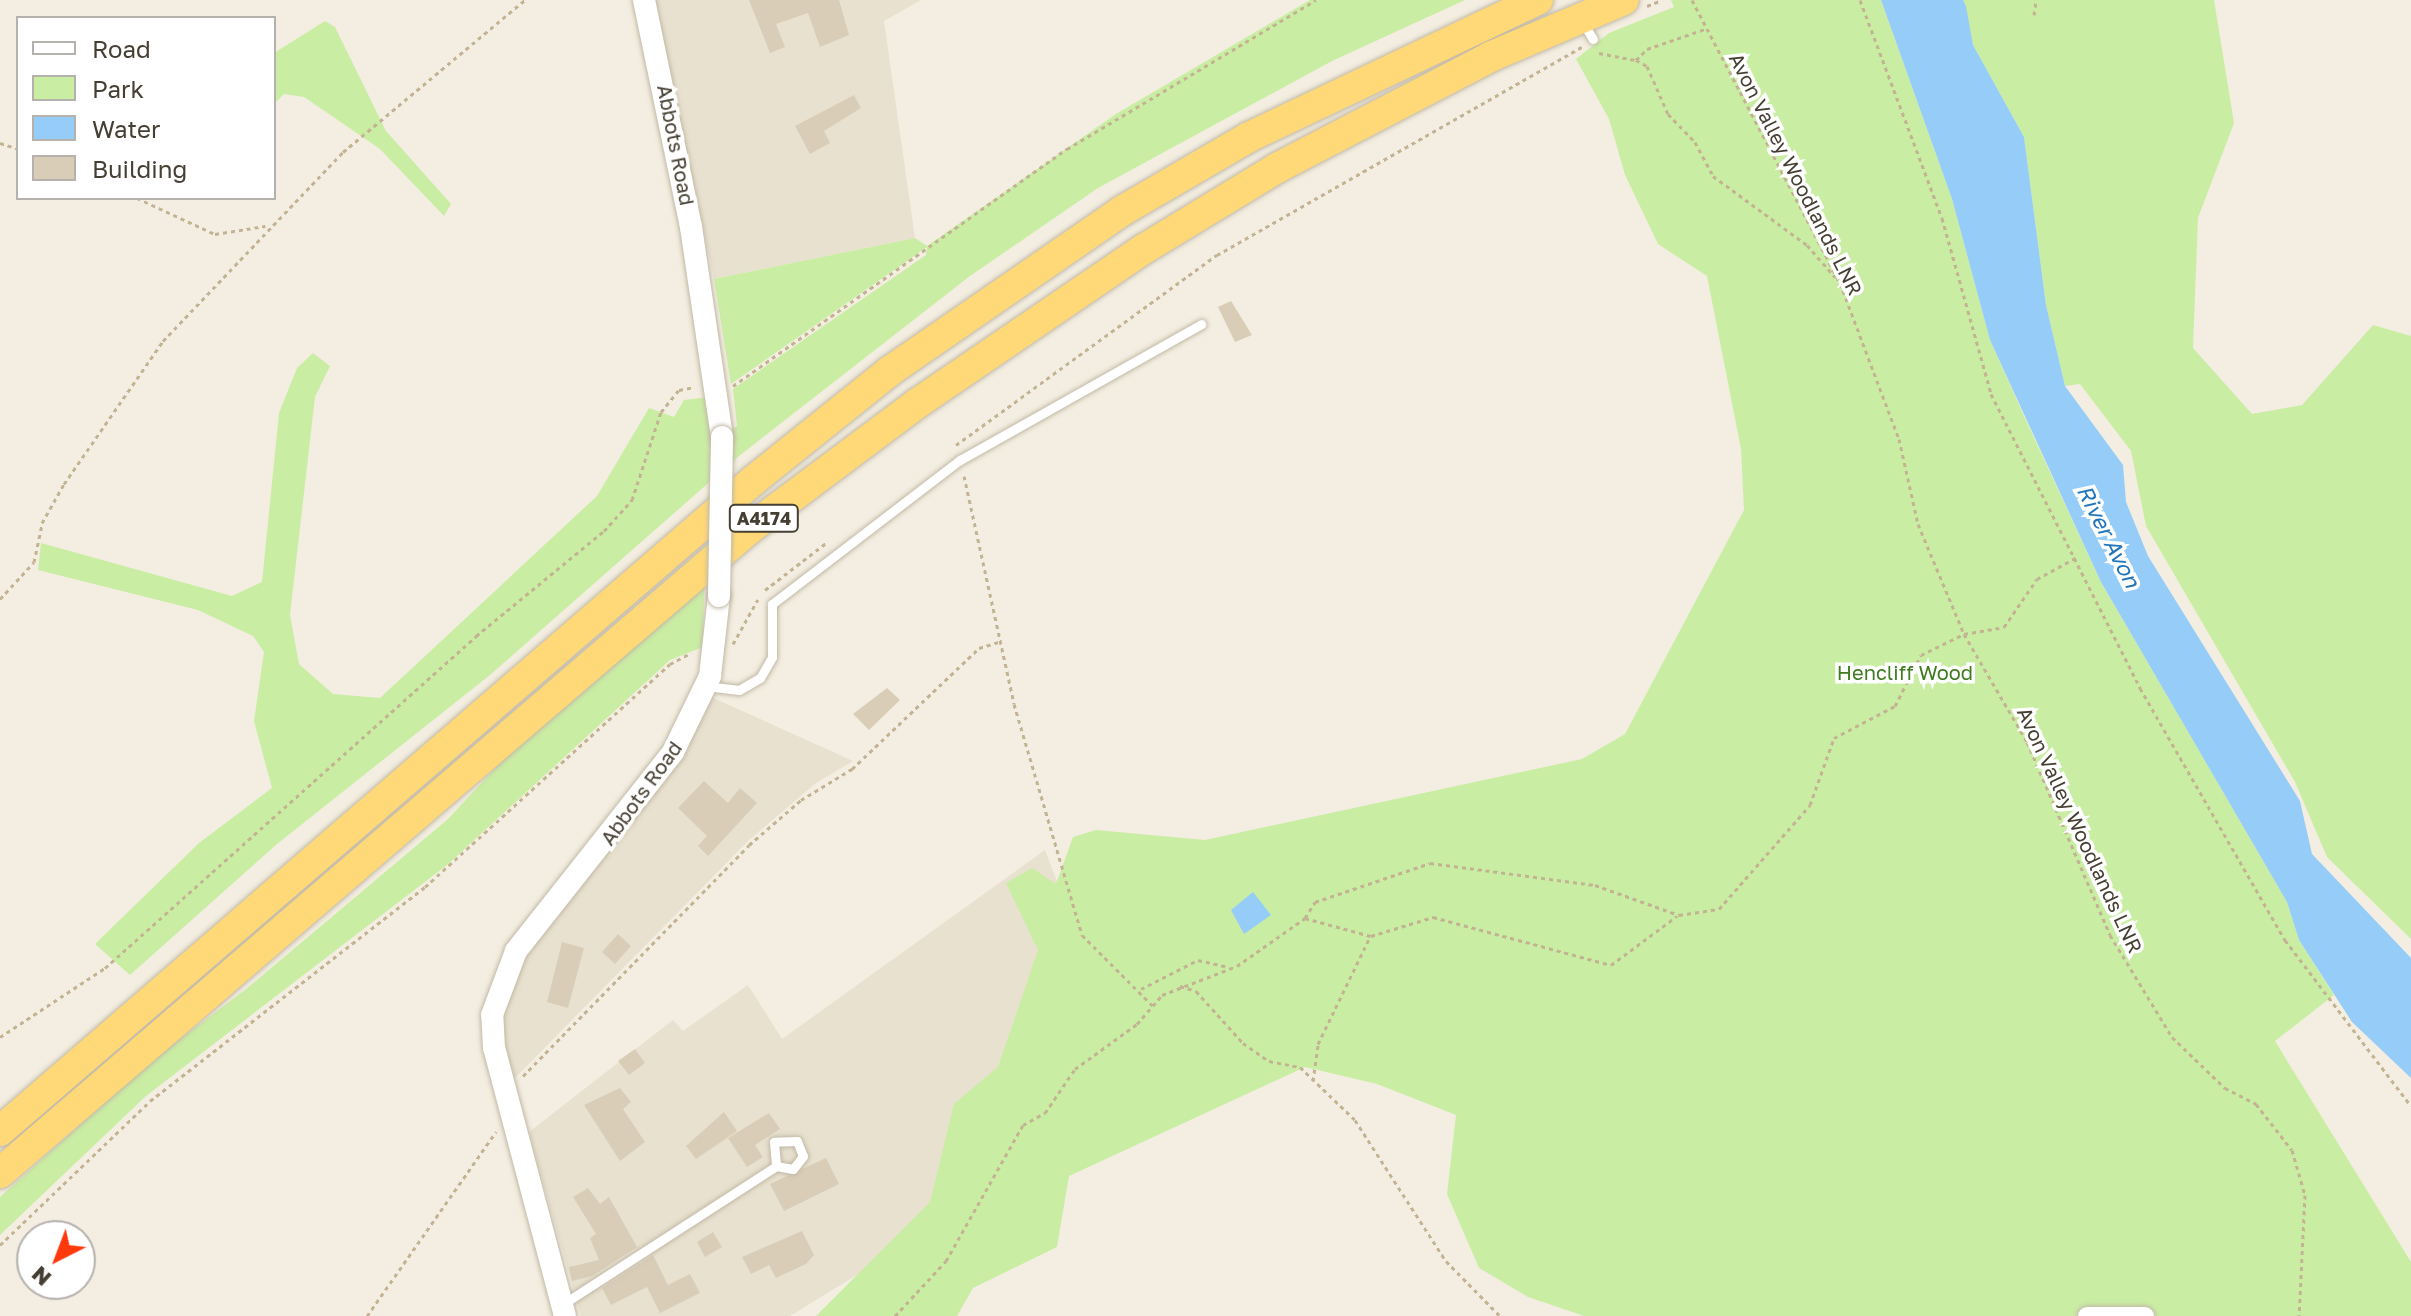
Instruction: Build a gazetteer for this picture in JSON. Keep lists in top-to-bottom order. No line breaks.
{"streets":{"highway":["A4174"],"street":["Abbots Road"],"path":["Avon Valley Woodlands LNR"]},"water":["River Avon"],"parks":["Hencliff Wood"],"legend":["Road","Park","Water","Building"],"north":"bottom left"}
